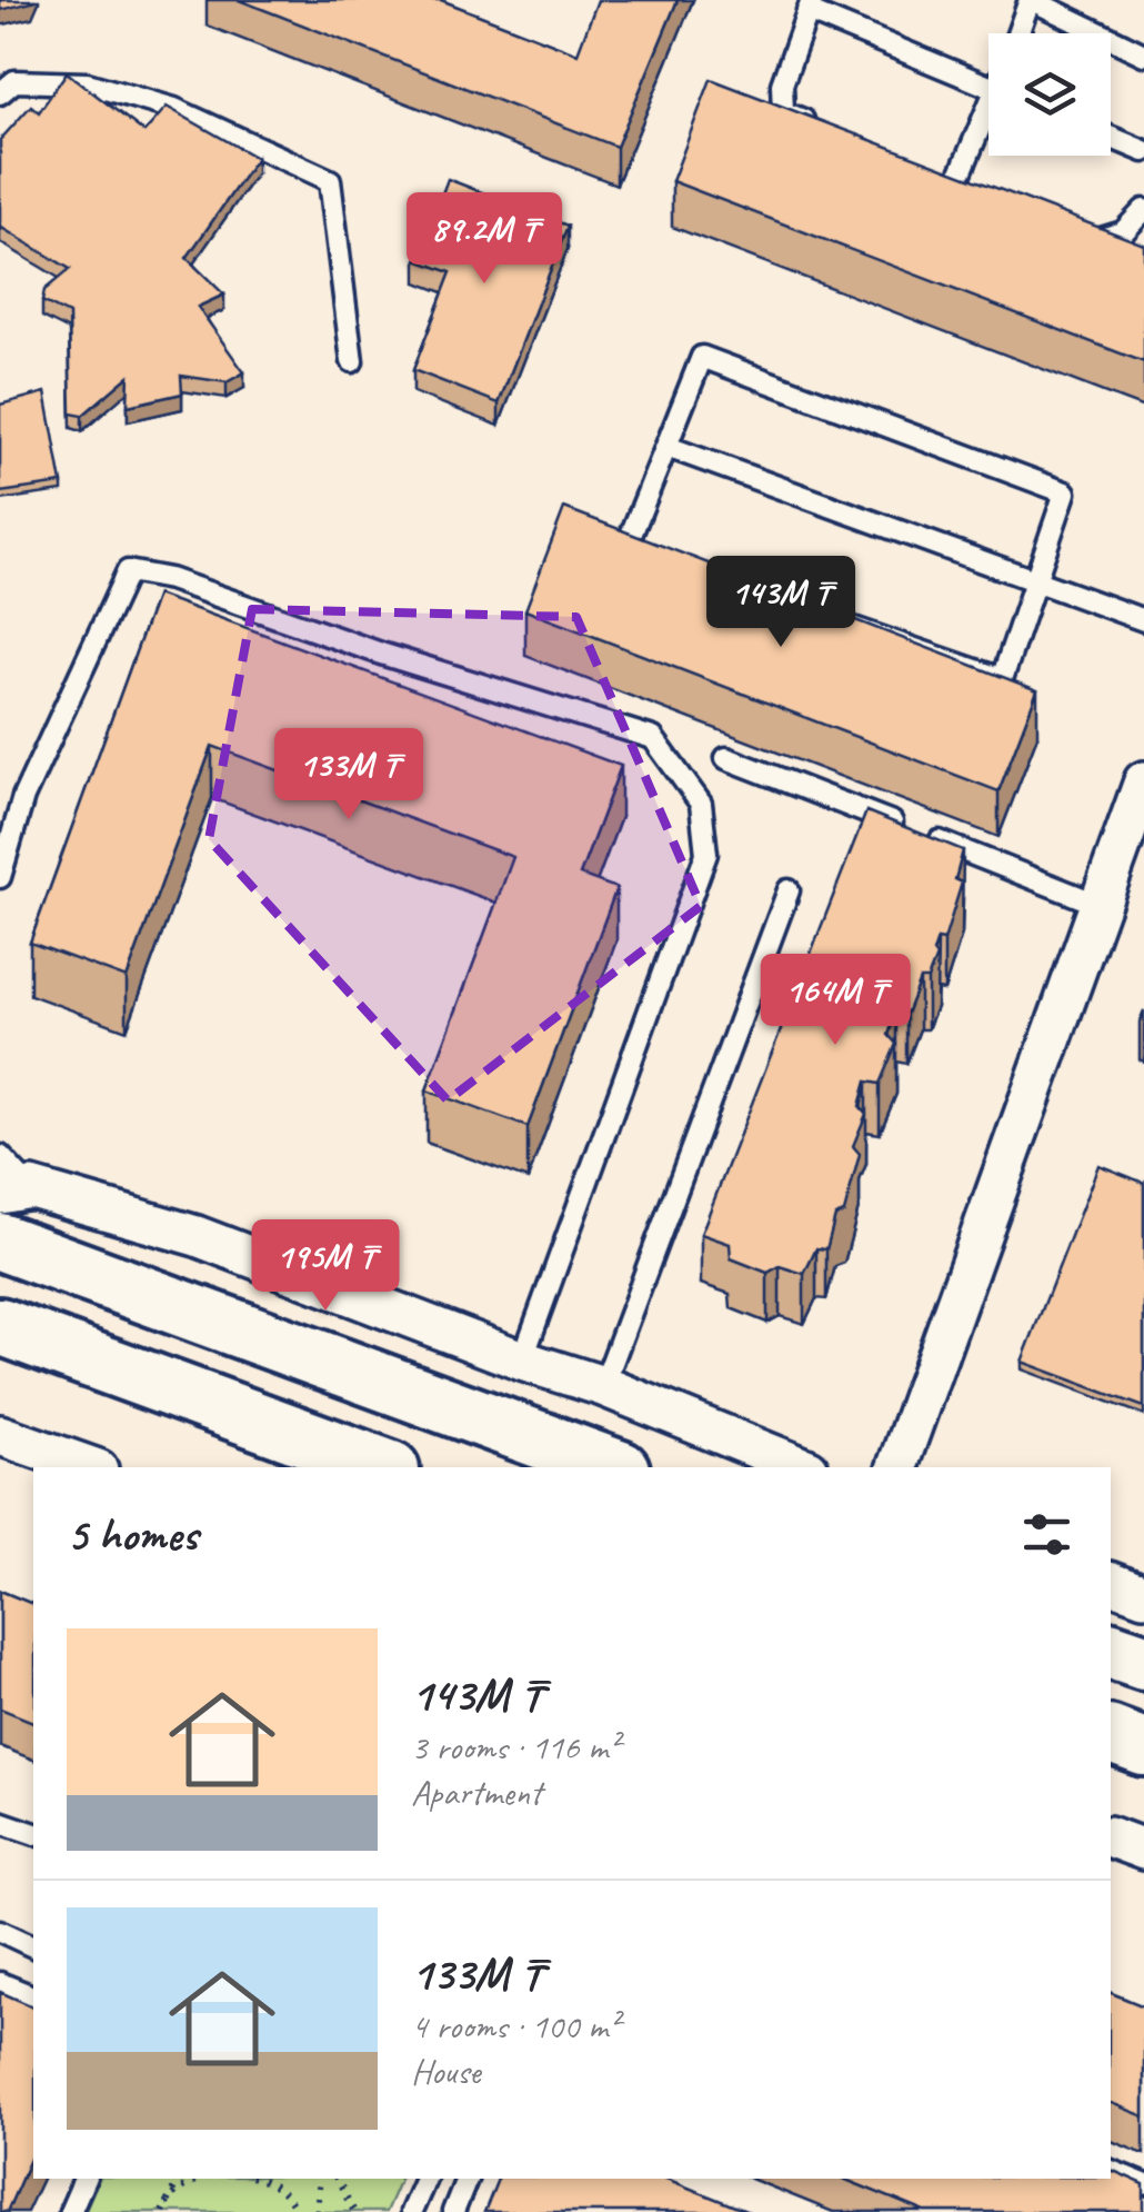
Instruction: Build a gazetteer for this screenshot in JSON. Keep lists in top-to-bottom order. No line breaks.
{"page":{"price":["89.2M ₸","143M ₸","133M ₸","164M ₸","195M ₸"],"heading":"5 homes","list":[{"name":"143M ₸","note":"3 rooms · 116 m² · Apartment"},{"name":"133M ₸","note":"4 rooms · 100 m² · House"}]}}
